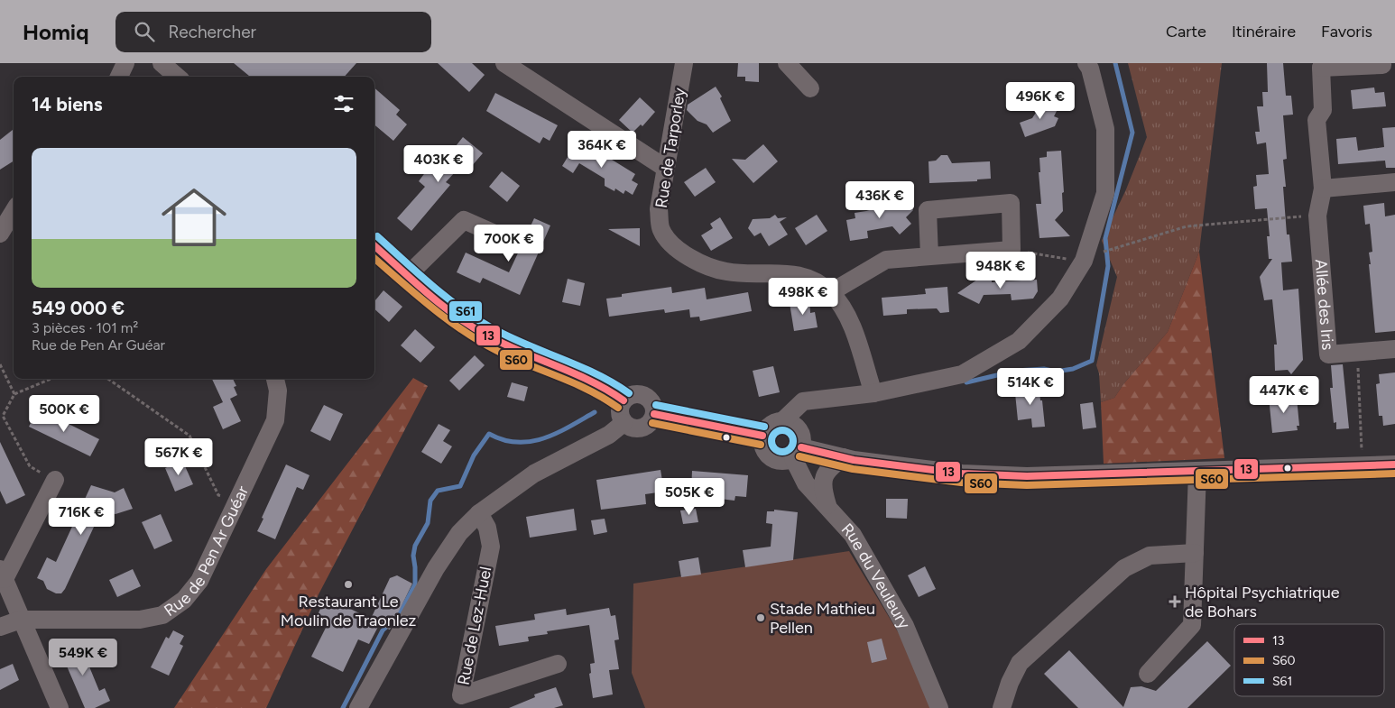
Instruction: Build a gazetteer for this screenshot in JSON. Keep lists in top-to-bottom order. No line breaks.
{"streets":{"street":["Rue de Tarporley","Allée des Iris","Rue de Pen Ar Guéar","Rue du Veuleury","Rue de Lez-Huel"]},"places":{"other":["Restaurant Le Moulin de Traonlez","Stade Mathieu Pellen"],"health":["Hôpital Psychiatrique de Bohars"]},"lines":["transit line S61","transit line 13","transit line S60"],"legend":["13","S60","S61"],"page":{"header":"Homiq","search":"Rechercher","nav":["Carte","Itinéraire","Favoris"],"heading":"14 biens","price":["496K €","364K €","403K €","436K €","700K €","948K €","498K €","514K €","447K €","500K €","567K €","505K €","716K €","549K €"],"list":[{"name":"549 000 €","note":"3 pièces · 101 m² · Rue de Pen Ar Guéar"}]}}
